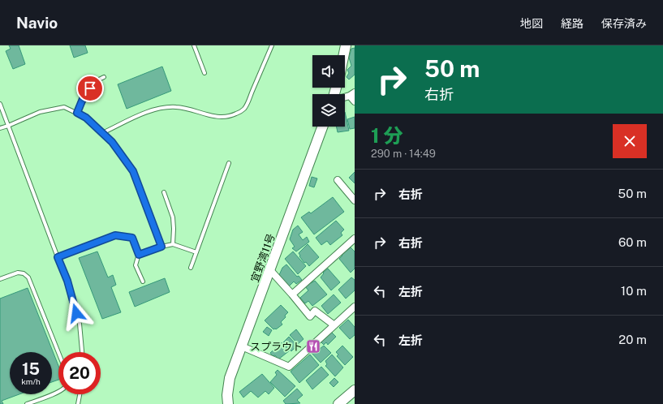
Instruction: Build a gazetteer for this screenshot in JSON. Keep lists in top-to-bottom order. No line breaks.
{"streets":{"street":["宜野湾11号"]},"places":{"restaurant":["スプラウト"]},"page":{"header":"Navio","nav":["地図","経路","保存済み"],"turn":["50 m","右折"],"heading":["1 分","290 m · 14:49"],"list":[{"name":"右折","value":"50 m"},{"name":"右折","value":"60 m"},{"name":"左折","value":"10 m"},{"name":"左折","value":"20 m"}],"speed":"15 km/h","limit":"20"}}
